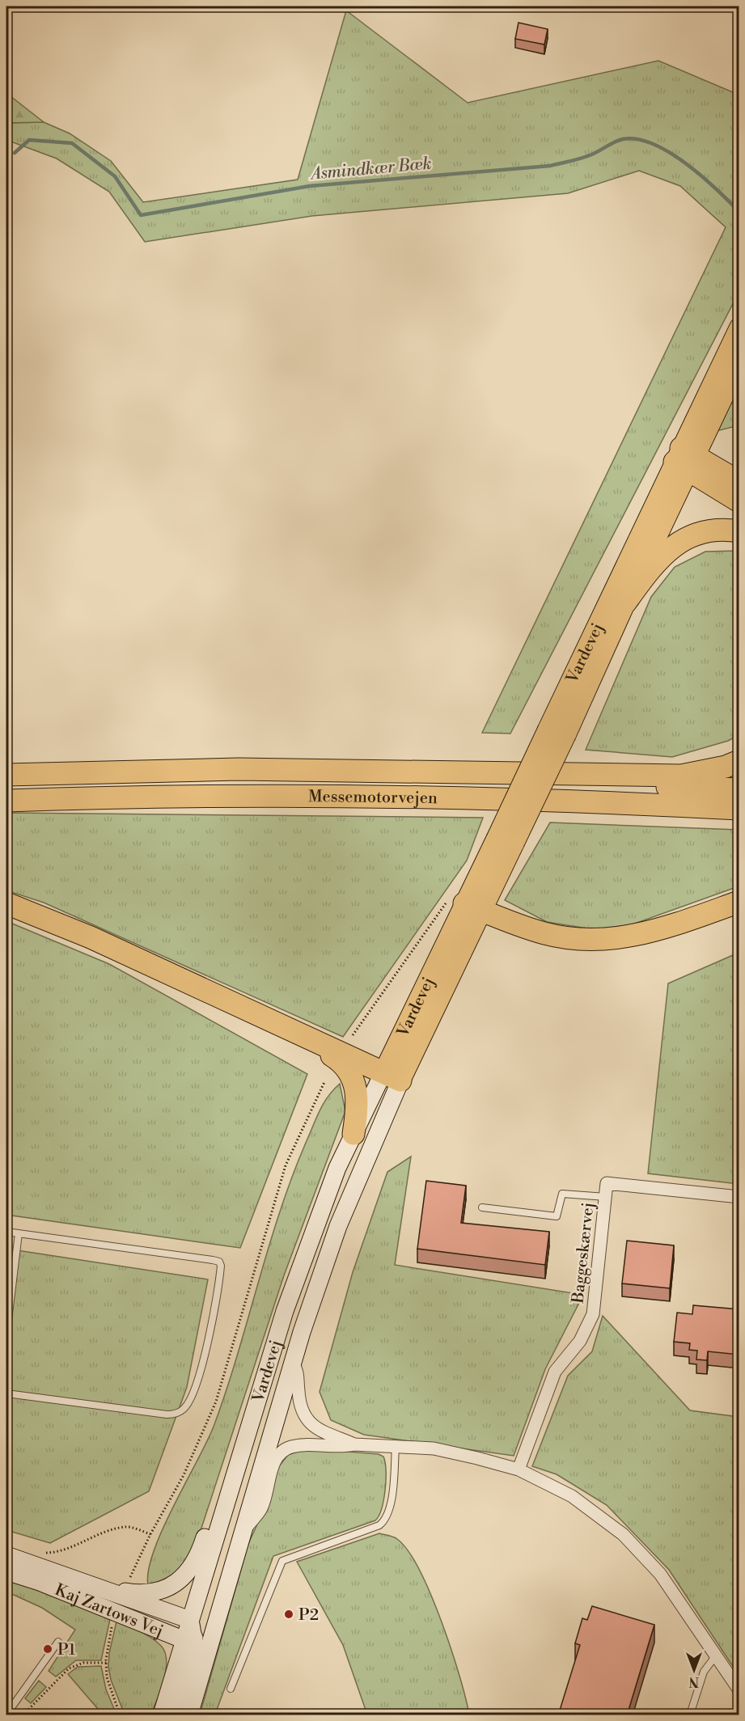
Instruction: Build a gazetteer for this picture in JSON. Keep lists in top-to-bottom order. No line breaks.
{"streets":{"highway":["Messemotorvejen"],"main road":["Vardevej"],"street":["Baggeskærvej","Kaj Zartows Vej"]},"crossings":[["Vardevej","Kaj Zartows Vej"]],"water":["Asmindkær Bæk"],"places":["P2","P1"],"north":"bottom"}
